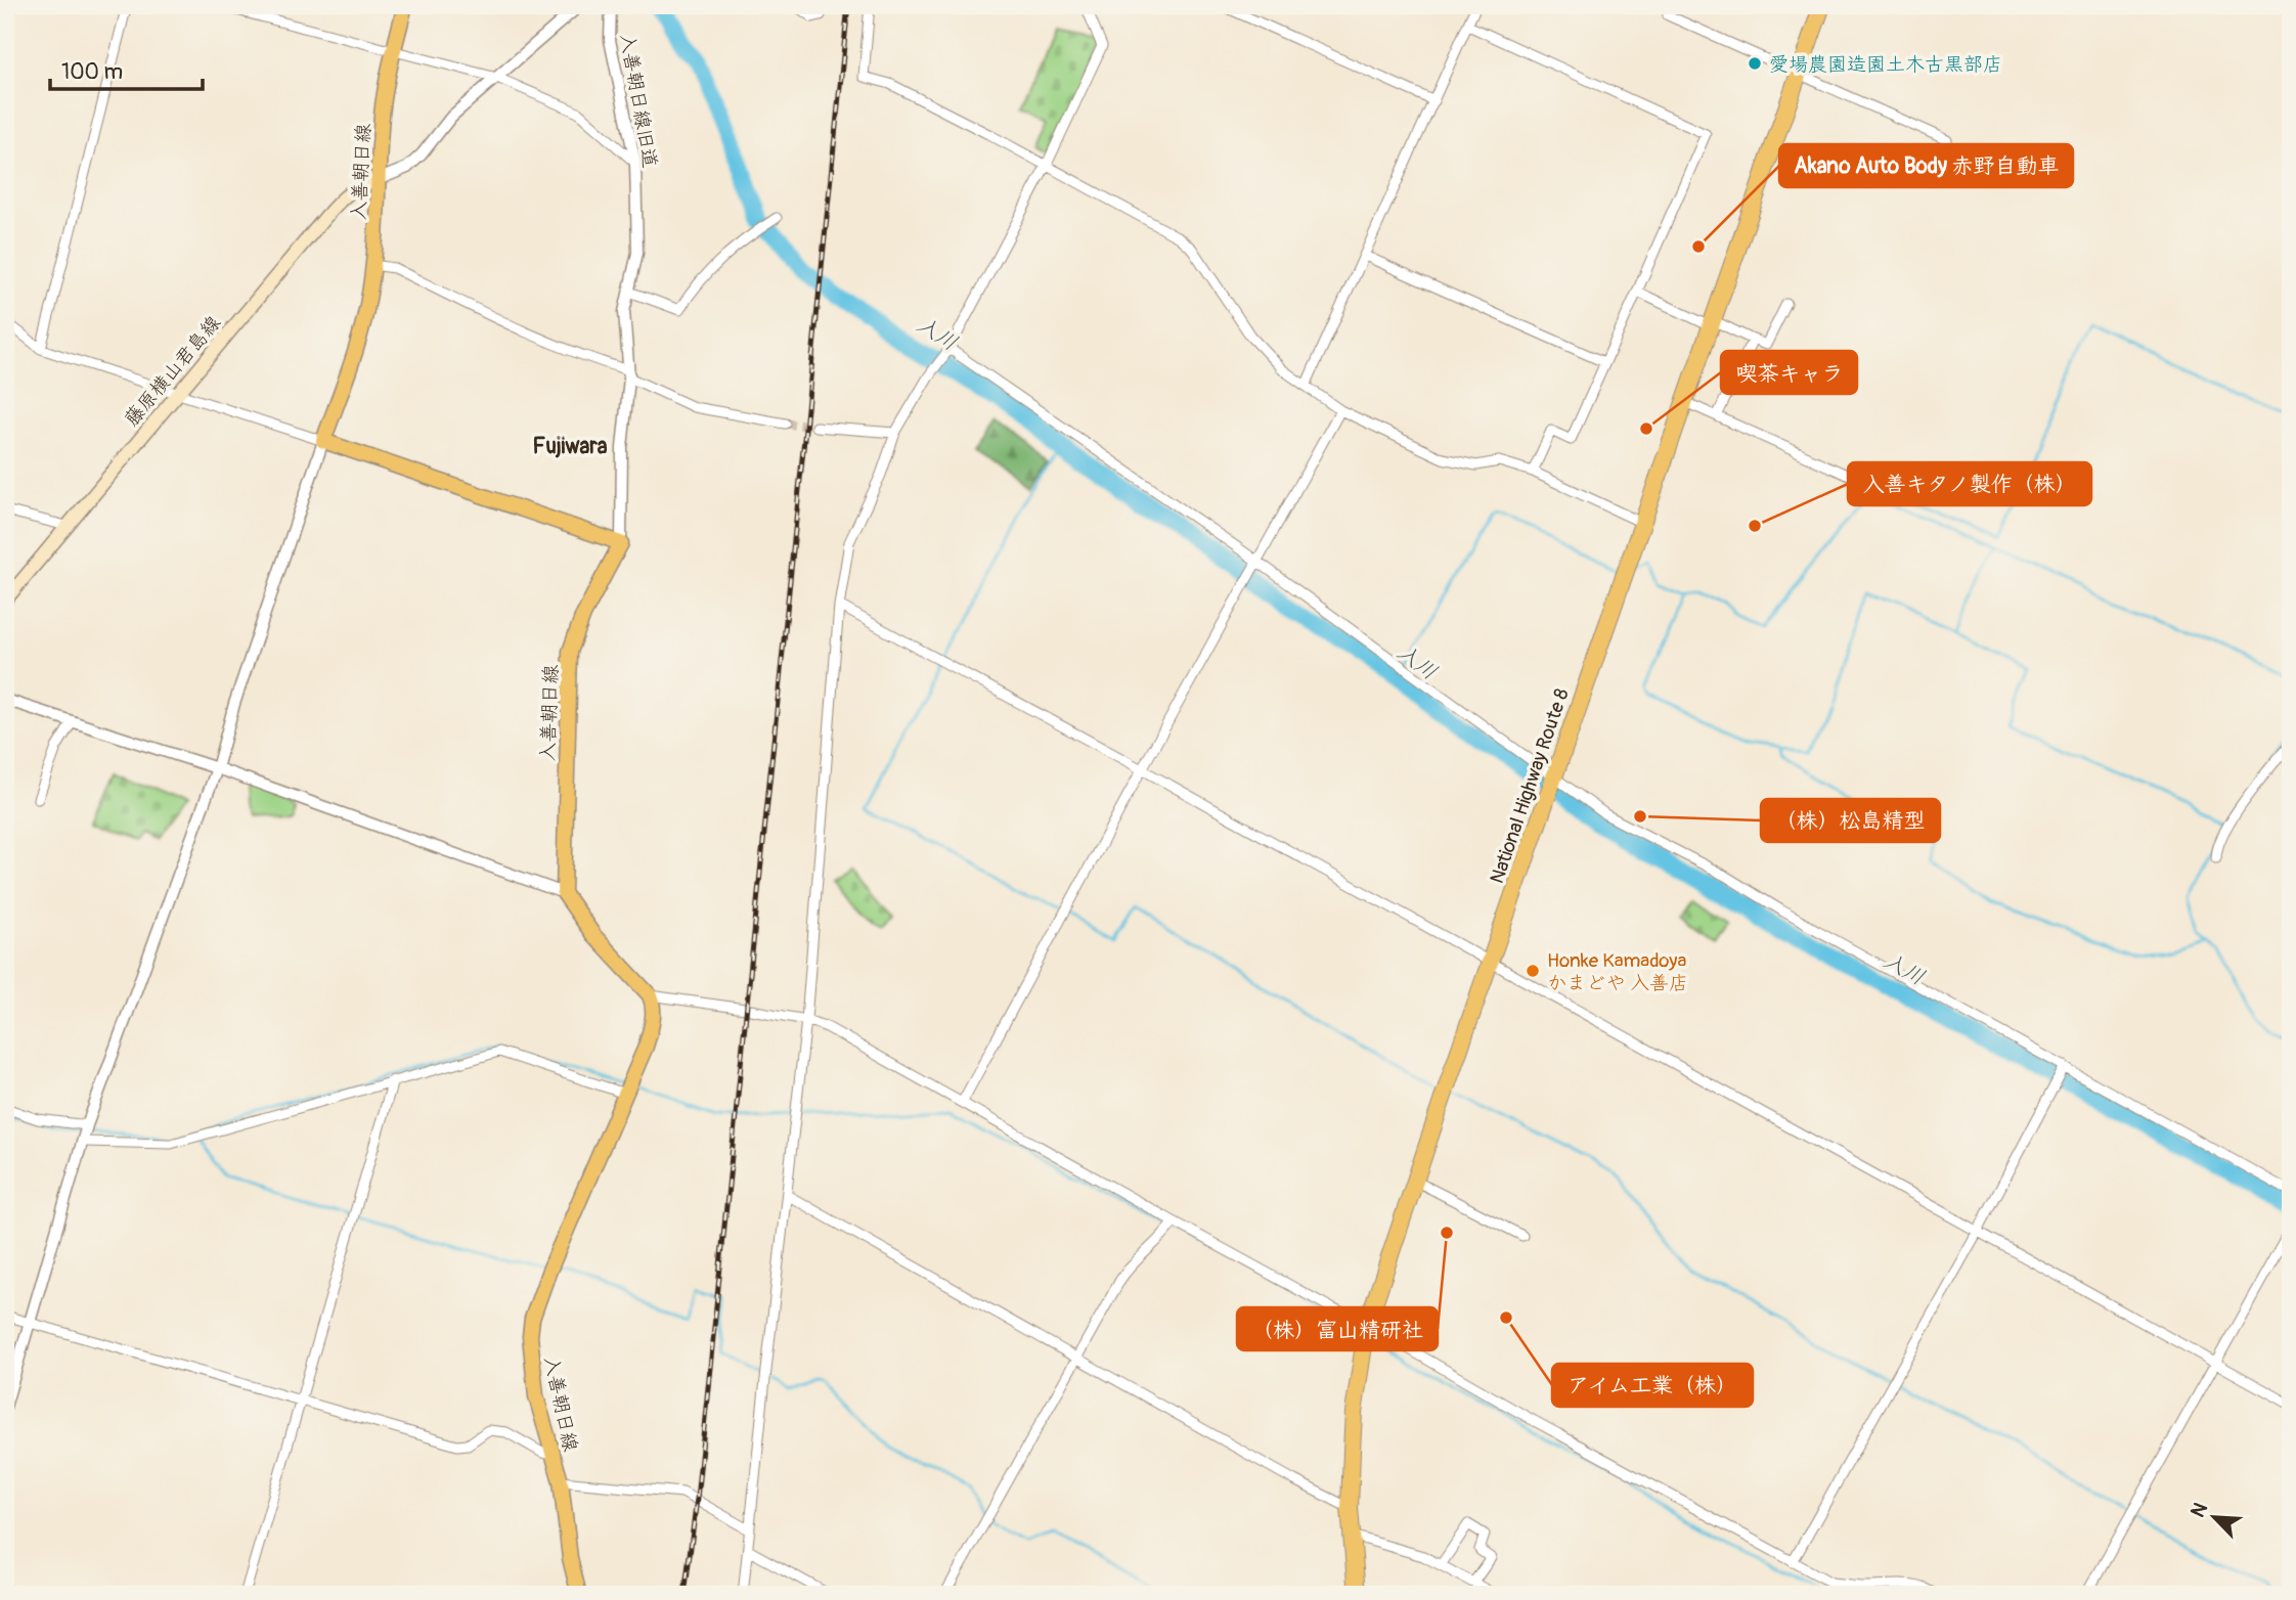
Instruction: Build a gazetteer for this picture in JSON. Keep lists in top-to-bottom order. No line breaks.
{"streets":{"highway":["National Highway Route 8"],"main road":["入善朝日線","藤原横山君島線"],"street":["入善朝日線旧道"]},"crossings":[["入善朝日線旧道","入善朝日線"],["入善朝日線","藤原横山君島線"]],"districts":["Fujiwara"],"water":["入川"],"places":["愛場農園造園土木古黒部店","Akano Auto Body 赤野自動車","喫茶キャラ","入善キタノ製作（株）","（株）松島精型","Honke Kamadoya かまどや 入善店","（株）富山精研社","アイム工業（株）"],"scale_bar":"100 m","north":"top left"}
